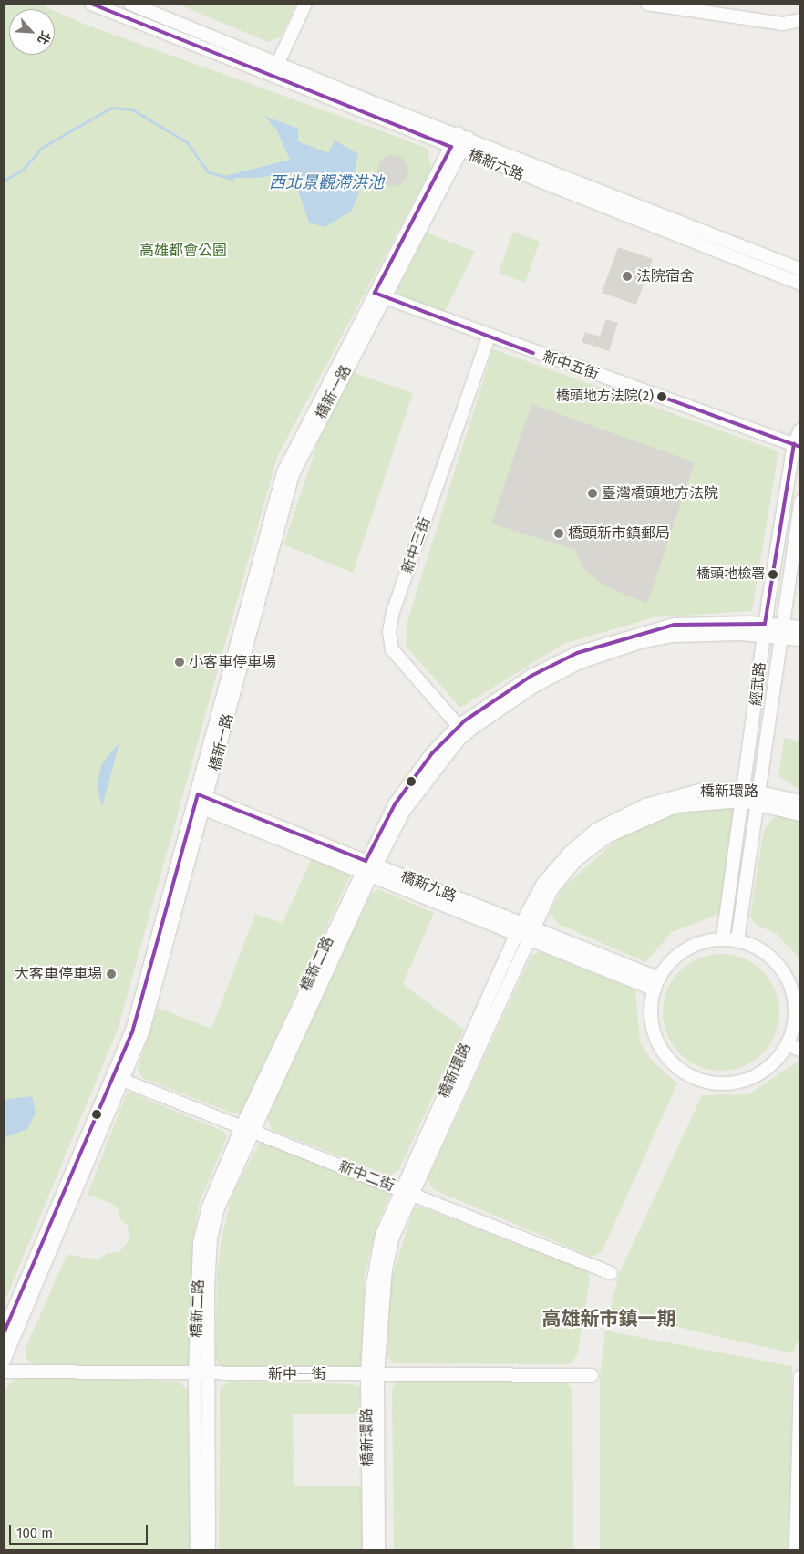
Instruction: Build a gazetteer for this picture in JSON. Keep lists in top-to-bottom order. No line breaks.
{"streets":{"street":["橋新六路","新中五街","橋新一路","新中三街","經武路","橋新環路","橋新九路","橋新二路","新中二街","新中一街"]},"crossings":[["橋新六路","橋新一路"],["新中五街","橋新一路"],["新中五街","新中三街"],["新中五街","經武路"],["橋新一路","橋新九路"],["橋新一路","新中二街"],["新中三街","橋新二路"],["經武路","橋新環路"],["經武路","橋新九路"],["經武路","橋新二路"],["橋新環路","橋新九路"],["橋新環路","新中二街"],["橋新環路","新中一街"],["橋新九路","橋新二路"],["橋新二路","新中二街"],["橋新二路","新中一街"]],"districts":["高雄新市鎮一期"],"water":["西北景觀滯洪池"],"parks":["高雄都會公園"],"places":["法院宿舍","橋頭地方法院(2)","臺灣橋頭地方法院","橋頭新市鎮郵局","橋頭地檢署","小客車停車場","大客車停車場"],"scale_bar":"100 m","north":"bottom right"}
